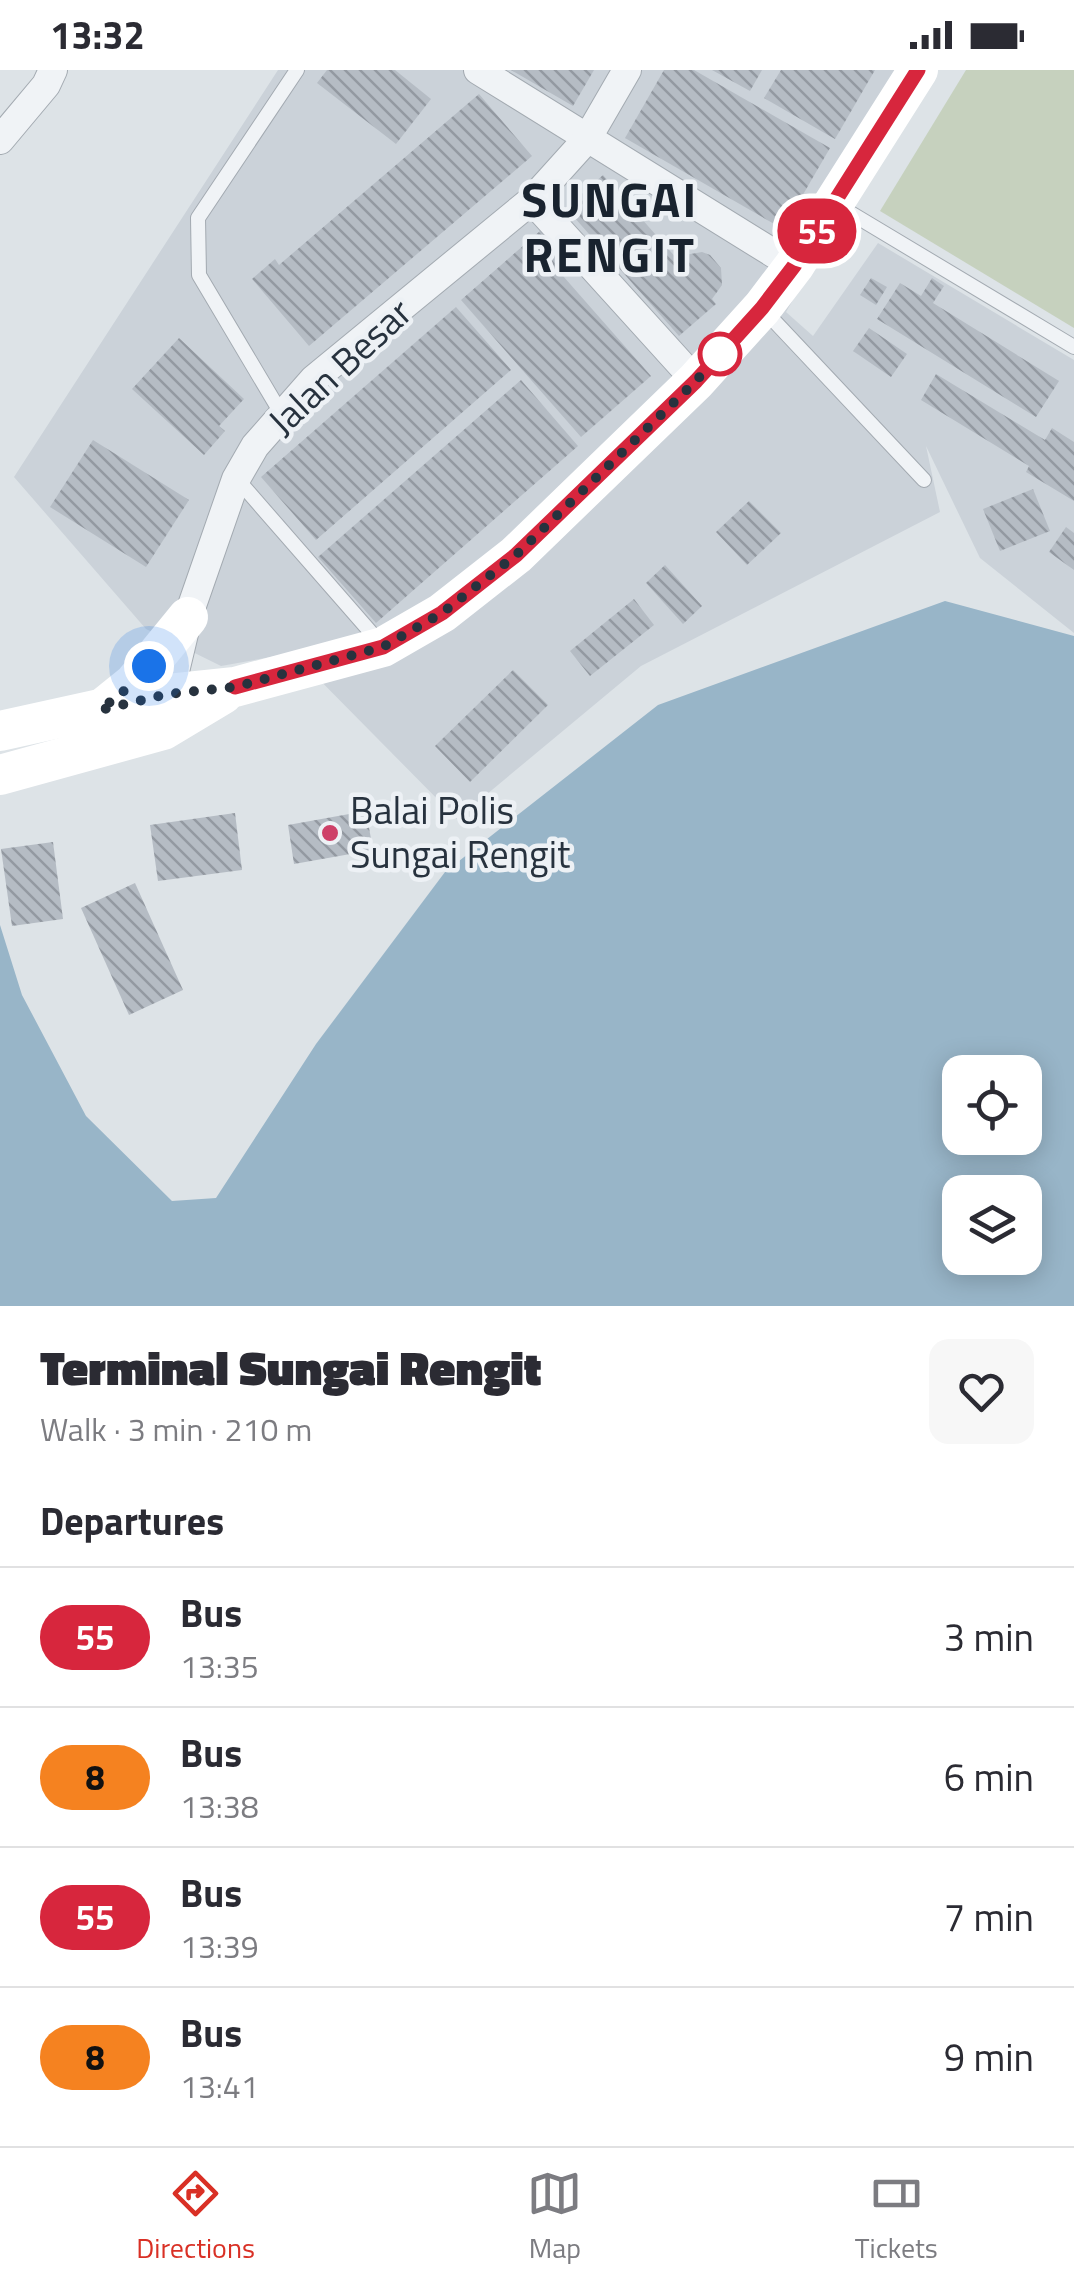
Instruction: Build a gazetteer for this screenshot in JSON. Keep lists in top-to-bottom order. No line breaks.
{"streets":{"street":["Jalan Besar"]},"districts":["SUNGAI RENGIT"],"places":["Balai Polis Sungai Rengit"],"lines":["bus line 55"],"page":{"status":"13:32","on_map":"55","heading":[["Terminal Sungai Rengit","Walk · 3 min · 210 m"],"Departures"],"list":[{"mark":"55","name":"Bus","note":"13:35","value":"3 min"},{"mark":"8","name":"Bus","note":"13:38","value":"6 min"},{"mark":"55","name":"Bus","note":"13:39","value":"7 min"},{"mark":"8","name":"Bus","note":"13:41","value":"9 min"}],"tabs":["Directions","Map","Tickets"]}}
